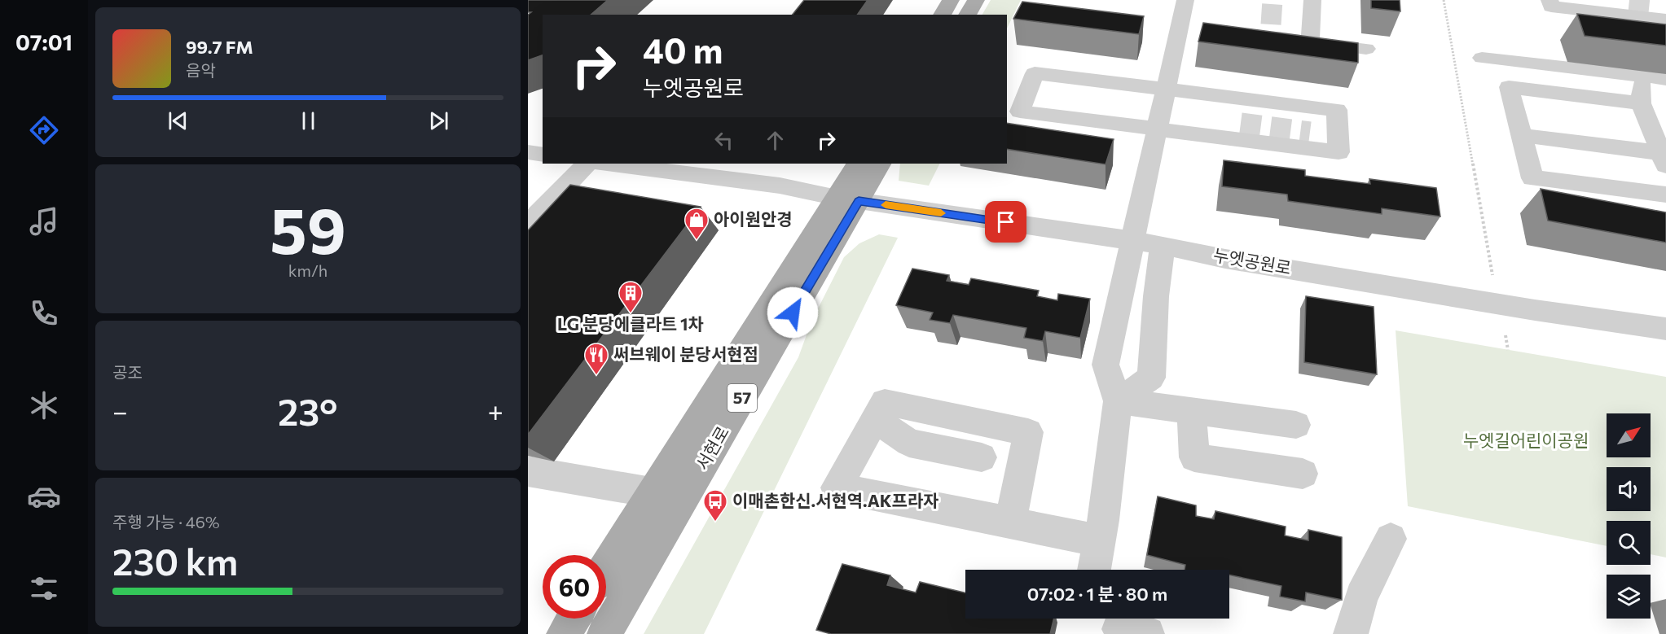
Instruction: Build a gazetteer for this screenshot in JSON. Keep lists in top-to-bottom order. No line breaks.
{"streets":{"main road":["57","서현로"],"street":["누엣공원로"]},"crossings":[["누엣공원로","서현로"]],"parks":["누엣길어린이공원"],"places":{"shop":["아이원안경"],"building":["LG 분당에클라트 1차"],"restaurant":["써브웨이 분당서현점"],"bus stop":["이매촌한신.서현역.AK프라자"]},"north":"top right","page":{"tabs":"07:01","turn":["40 m","누엣공원로"],"song":["99.7 FM","음악"],"tile":[["59","km/h"],"공조",["주행 가능 · 46%","230 km"]],"heat":["−","23°","+"],"limit":"60","trip":"07:02 · 1 분 · 80 m"}}
